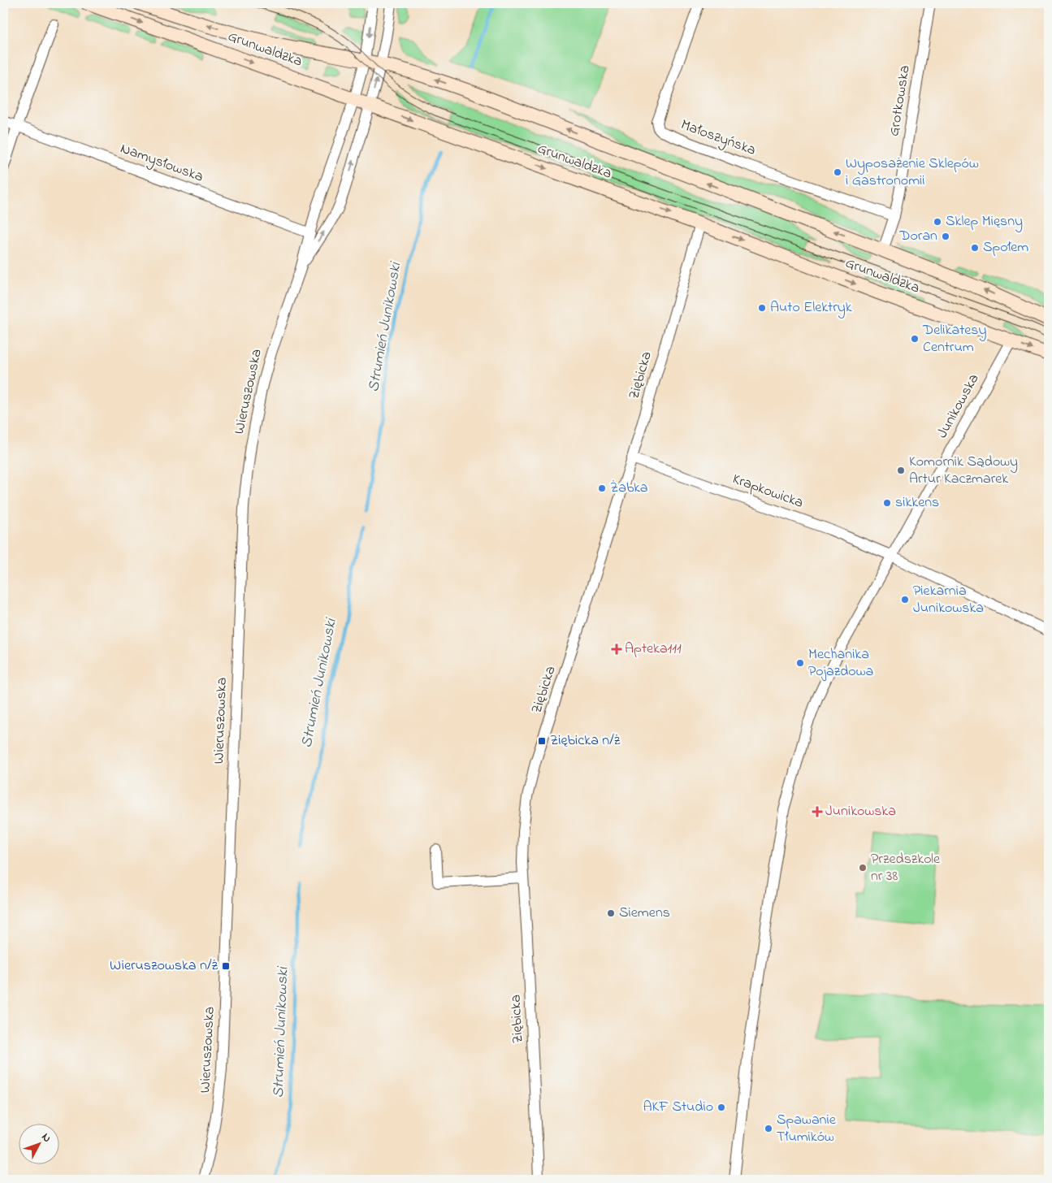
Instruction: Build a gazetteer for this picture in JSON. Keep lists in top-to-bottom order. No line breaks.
{"streets":{"street":["Grunwaldzka","Grotkowska","Małoszyńska","Namysłowska","Ziębicka","Wieruszowska","Junikowska","Krapkowicka"]},"crossings":[["Grunwaldzka","Grotkowska"],["Grunwaldzka","Ziębicka"],["Grunwaldzka","Wieruszowska"],["Grunwaldzka","Junikowska"],["Grotkowska","Małoszyńska"],["Namysłowska","Wieruszowska"],["Ziębicka","Krapkowicka"],["Junikowska","Krapkowicka"]],"water":["Strumień Junikowski"],"places":{"other":["Wyposażenie Sklepów i Gastronomii","Sklep Mięsny","Doran","Społem","Auto Elektryk","Delikatesy Centrum","Komornik Sądowy Artur Kaczmarek","Żabka","sikkens","Piekarnia Junikowska","Mechanika Pojazdowa","Przedszkole nr 38","Siemens","AKF Studio","Spawanie Tłumików"],"health":["Apteka111","Junikowska"],"transit":["Ziębicka n/ż","Wieruszowska n/ż"]},"north":"top right"}
